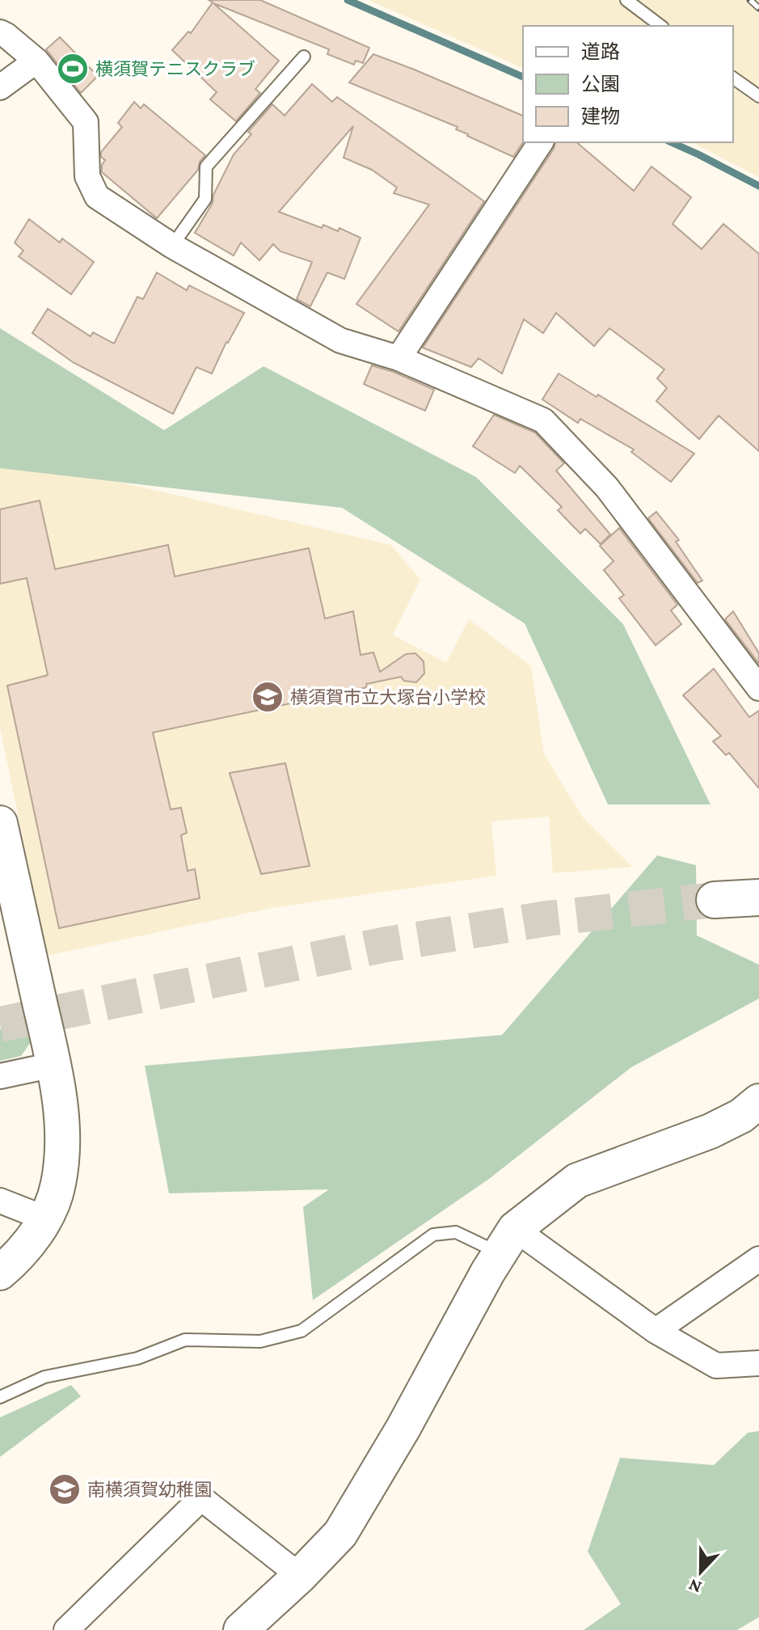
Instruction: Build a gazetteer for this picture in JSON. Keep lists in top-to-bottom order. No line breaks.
{"places":{"sports":["横須賀テニスクラブ"],"school or university":["横須賀市立大塚台小学校","南横須賀幼稚園"]},"legend":["道路","公園","建物"],"north":"bottom"}
